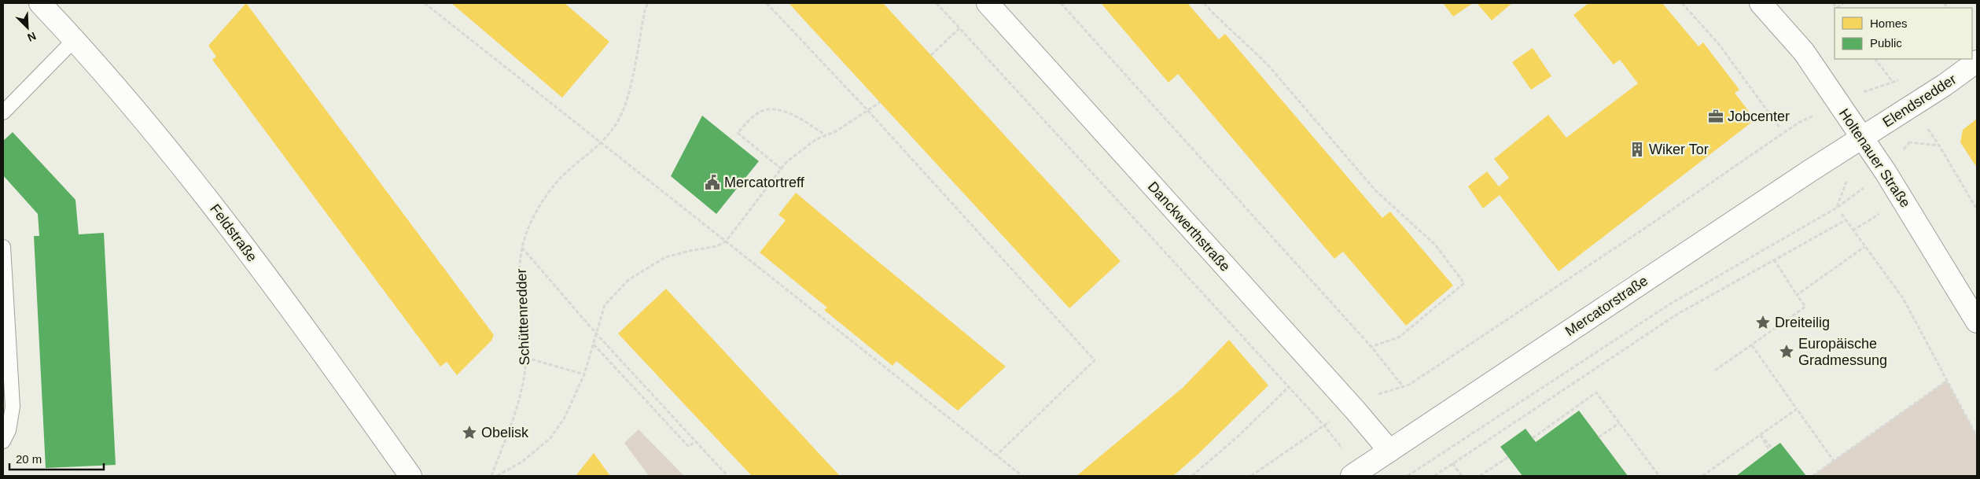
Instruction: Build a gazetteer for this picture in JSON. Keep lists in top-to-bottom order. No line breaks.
{"streets":{"street":["Elendsredder","Holtenauer Straße","Danckwerthstraße","Feldstraße","Mercatorstraße"],"path":["Schüttenredder"]},"crossings":[["Elendsredder","Holtenauer Straße"],["Elendsredder","Mercatorstraße"],["Holtenauer Straße","Mercatorstraße"],["Danckwerthstraße","Mercatorstraße"]],"places":{"office":["Jobcenter"],"building":["Wiker Tor"],"public building":["Mercatortreff"],"place":["Dreiteilig","Europäische Gradmessung","Obelisk"]},"legend":["Homes","Public"],"scale_bar":"20 m","north":"bottom right"}
